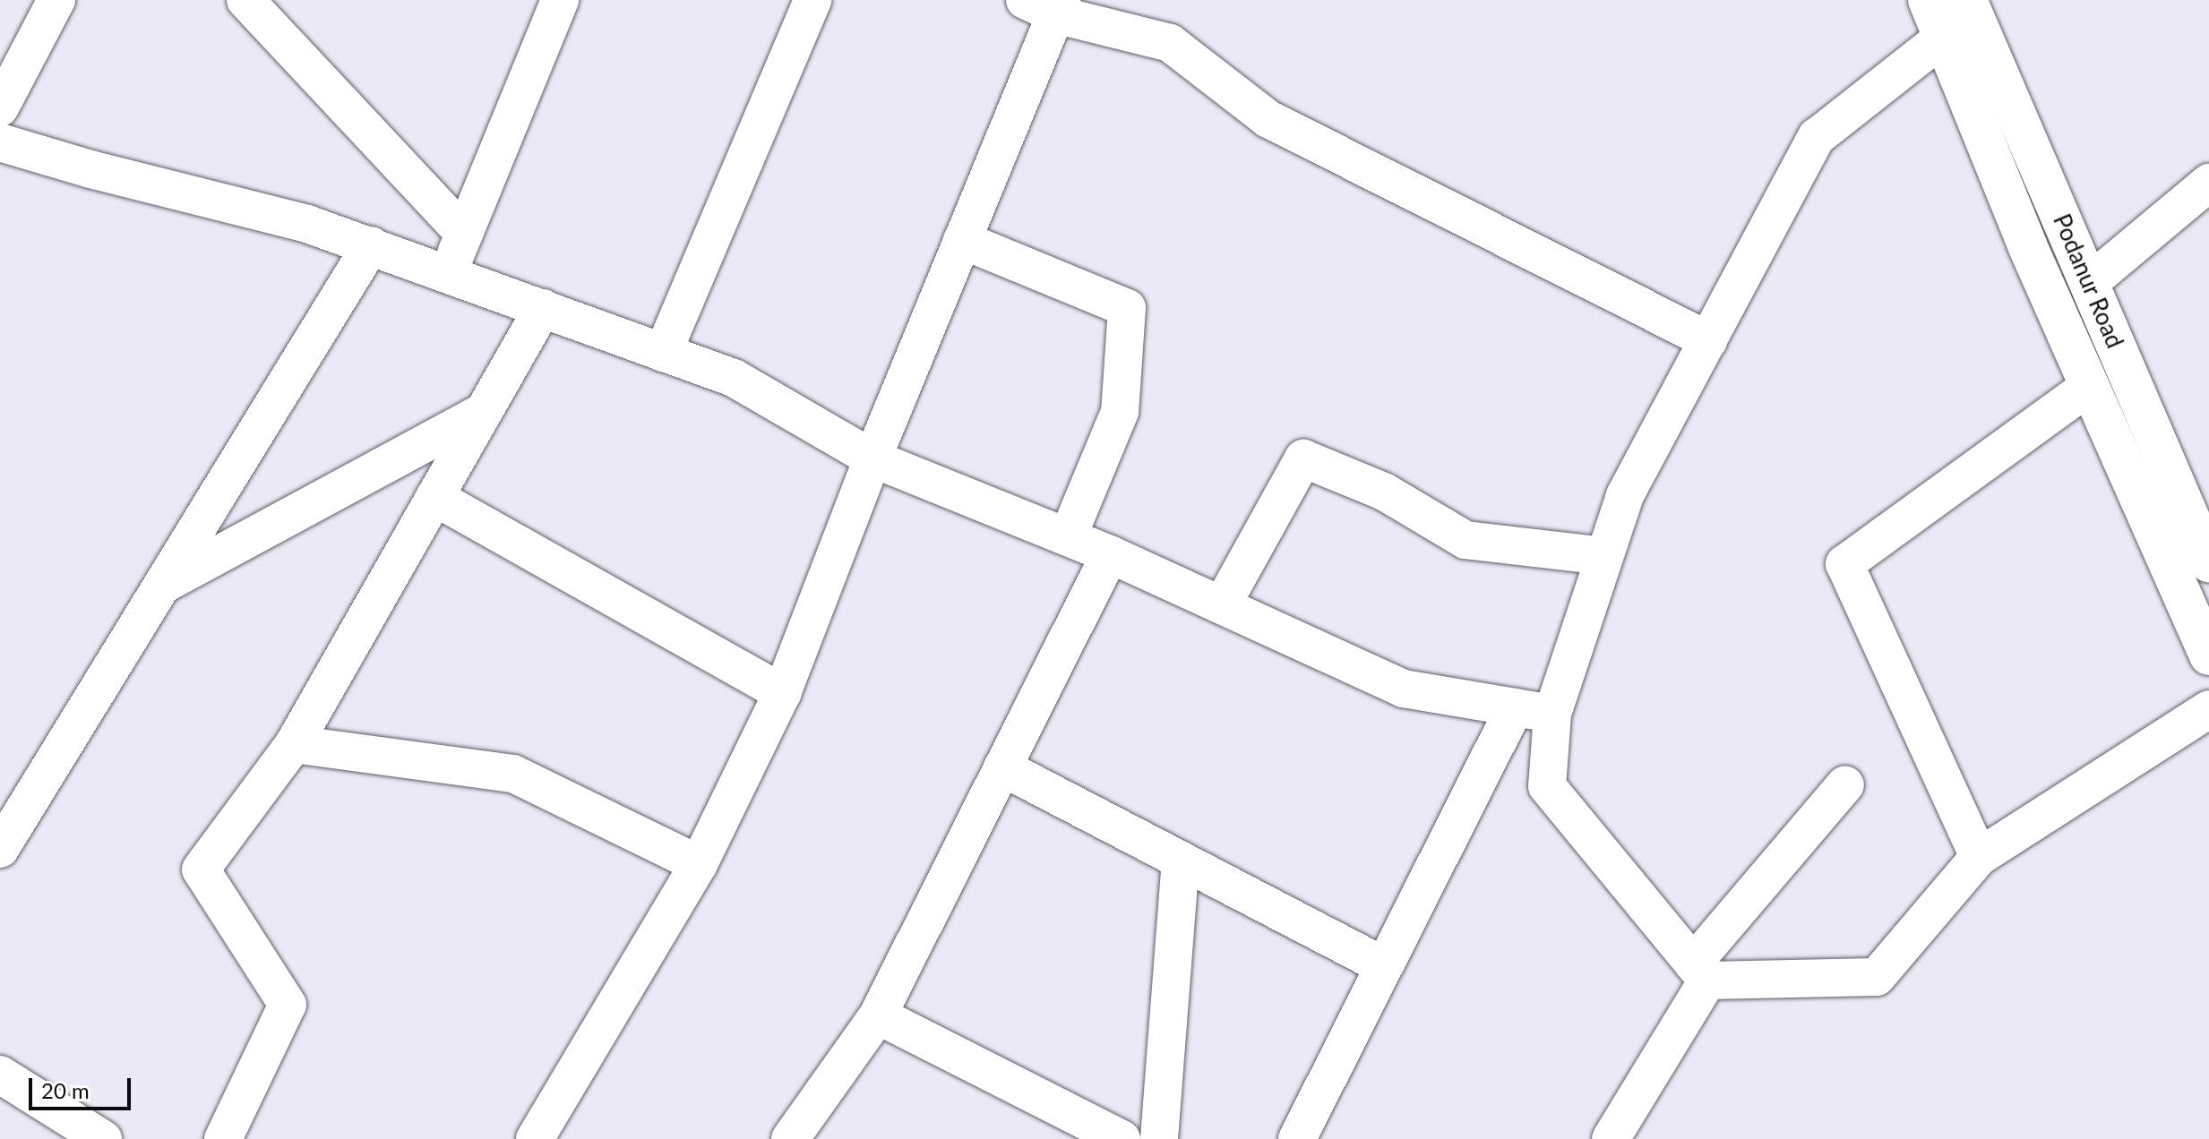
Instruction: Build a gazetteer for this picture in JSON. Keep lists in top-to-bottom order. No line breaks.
{"streets":{"main road":["Podanur Road"]},"scale_bar":"20 m"}
